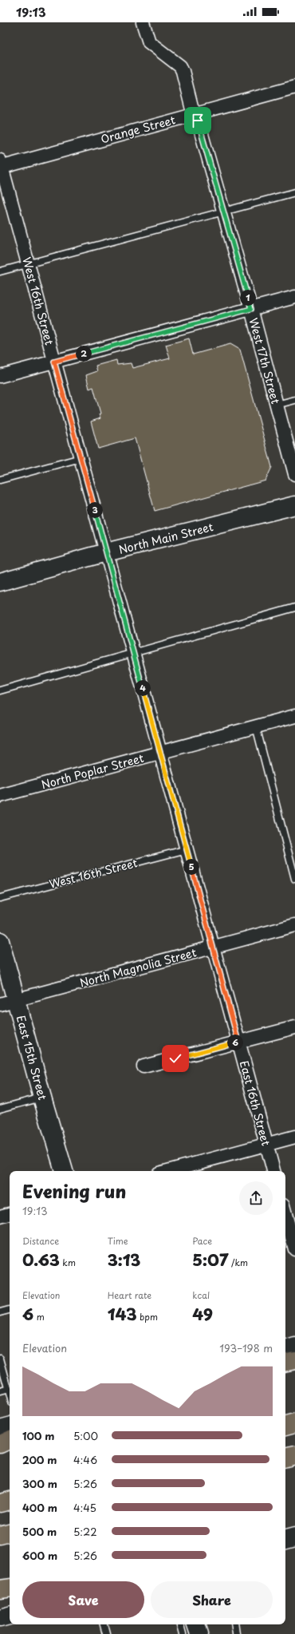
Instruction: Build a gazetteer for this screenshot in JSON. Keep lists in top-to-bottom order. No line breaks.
{"streets":{"main road":["North Main Street","East 15th Street"],"street":["Orange Street","West 16th Street","West 17th Street","North Poplar Street","North Magnolia Street","East 16th Street"]},"crossings":[["Orange Street","West 16th Street"],["Orange Street","West 17th Street"],["West 16th Street","North Main Street"],["West 16th Street","East 16th Street"],["North Main Street","East 16th Street"],["North Poplar Street","East 16th Street"],["North Magnolia Street","East 15th Street"],["North Magnolia Street","East 16th Street"]],"page":{"status":"19:13","pins":["1","2","3","4","5","6"],"heading":["Evening run","19:13"],"stats":[["Distance","0.63 km"],["Time","3:13"],["Pace","5:07 /km"],["Elevation","6 m"],["Heart rate","143 bpm"],["kcal","49"]],"chart":["Elevation","193–198 m"],"list":[{"name":"100 m","note":"5:00"},{"name":"200 m","note":"4:46"},{"name":"300 m","note":"5:26"},{"name":"400 m","note":"4:45"},{"name":"500 m","note":"5:22"},{"name":"600 m","note":"5:26"}],"buttons":["Save","Share"]}}
